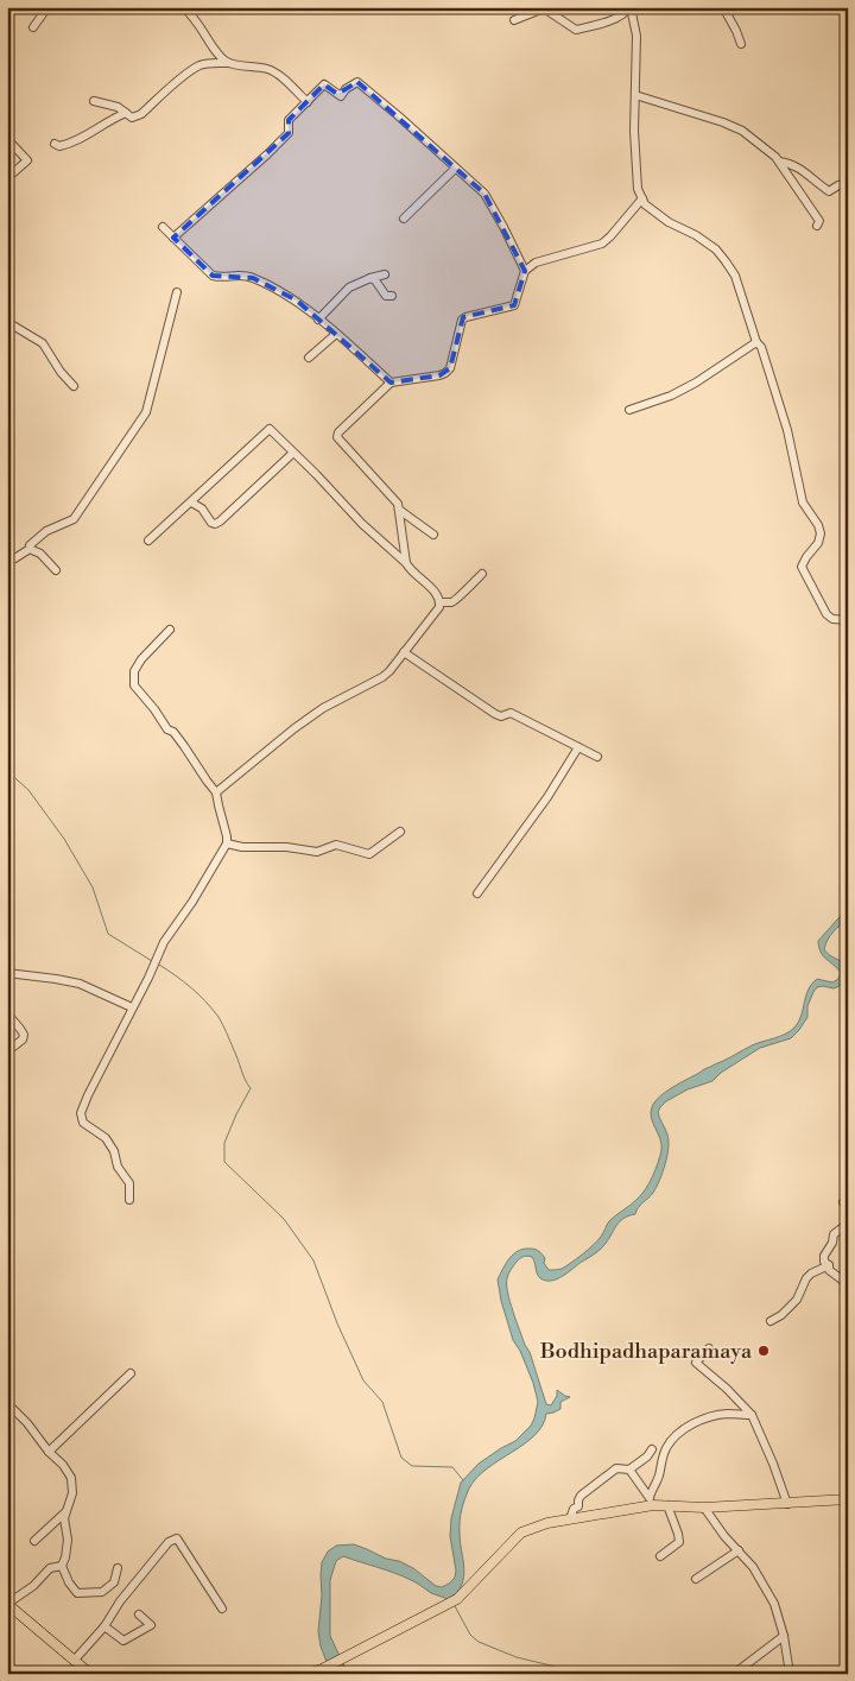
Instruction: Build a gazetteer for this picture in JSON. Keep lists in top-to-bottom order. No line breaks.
{"places":["Bodhipadhaparamaya"]}
